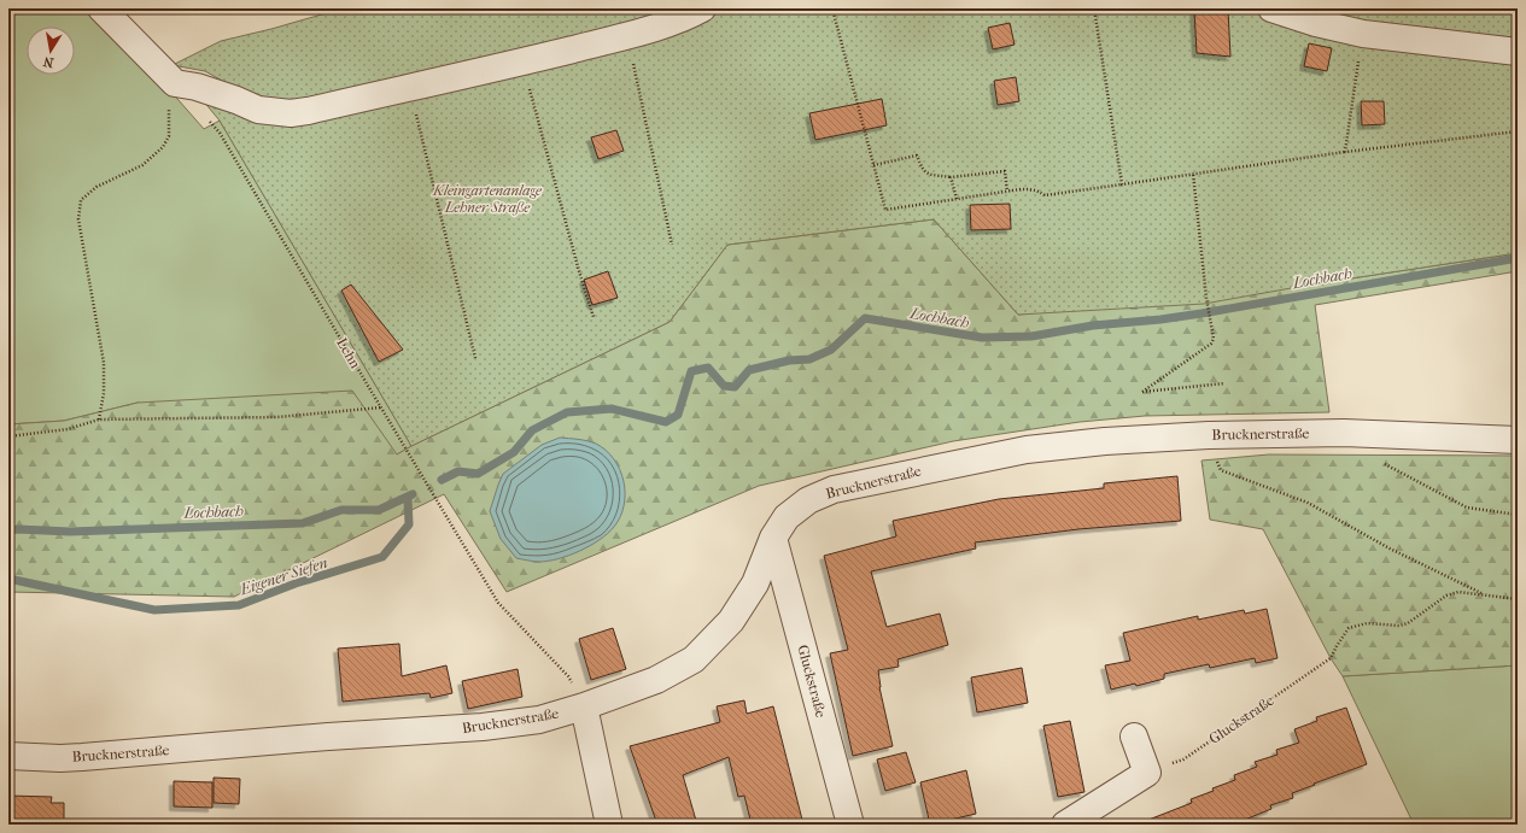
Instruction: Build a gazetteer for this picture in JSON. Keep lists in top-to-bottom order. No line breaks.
{"streets":{"street":["Brucknerstraße","Gluckstraße"],"path":["Lehn"]},"crossings":[["Lehn","Brucknerstraße"],["Brucknerstraße","Gluckstraße"]],"water":["Lochbach","Eigener Siefen"],"parks":["Kleingartenanlage Lehner Straße"],"north":"bottom"}
